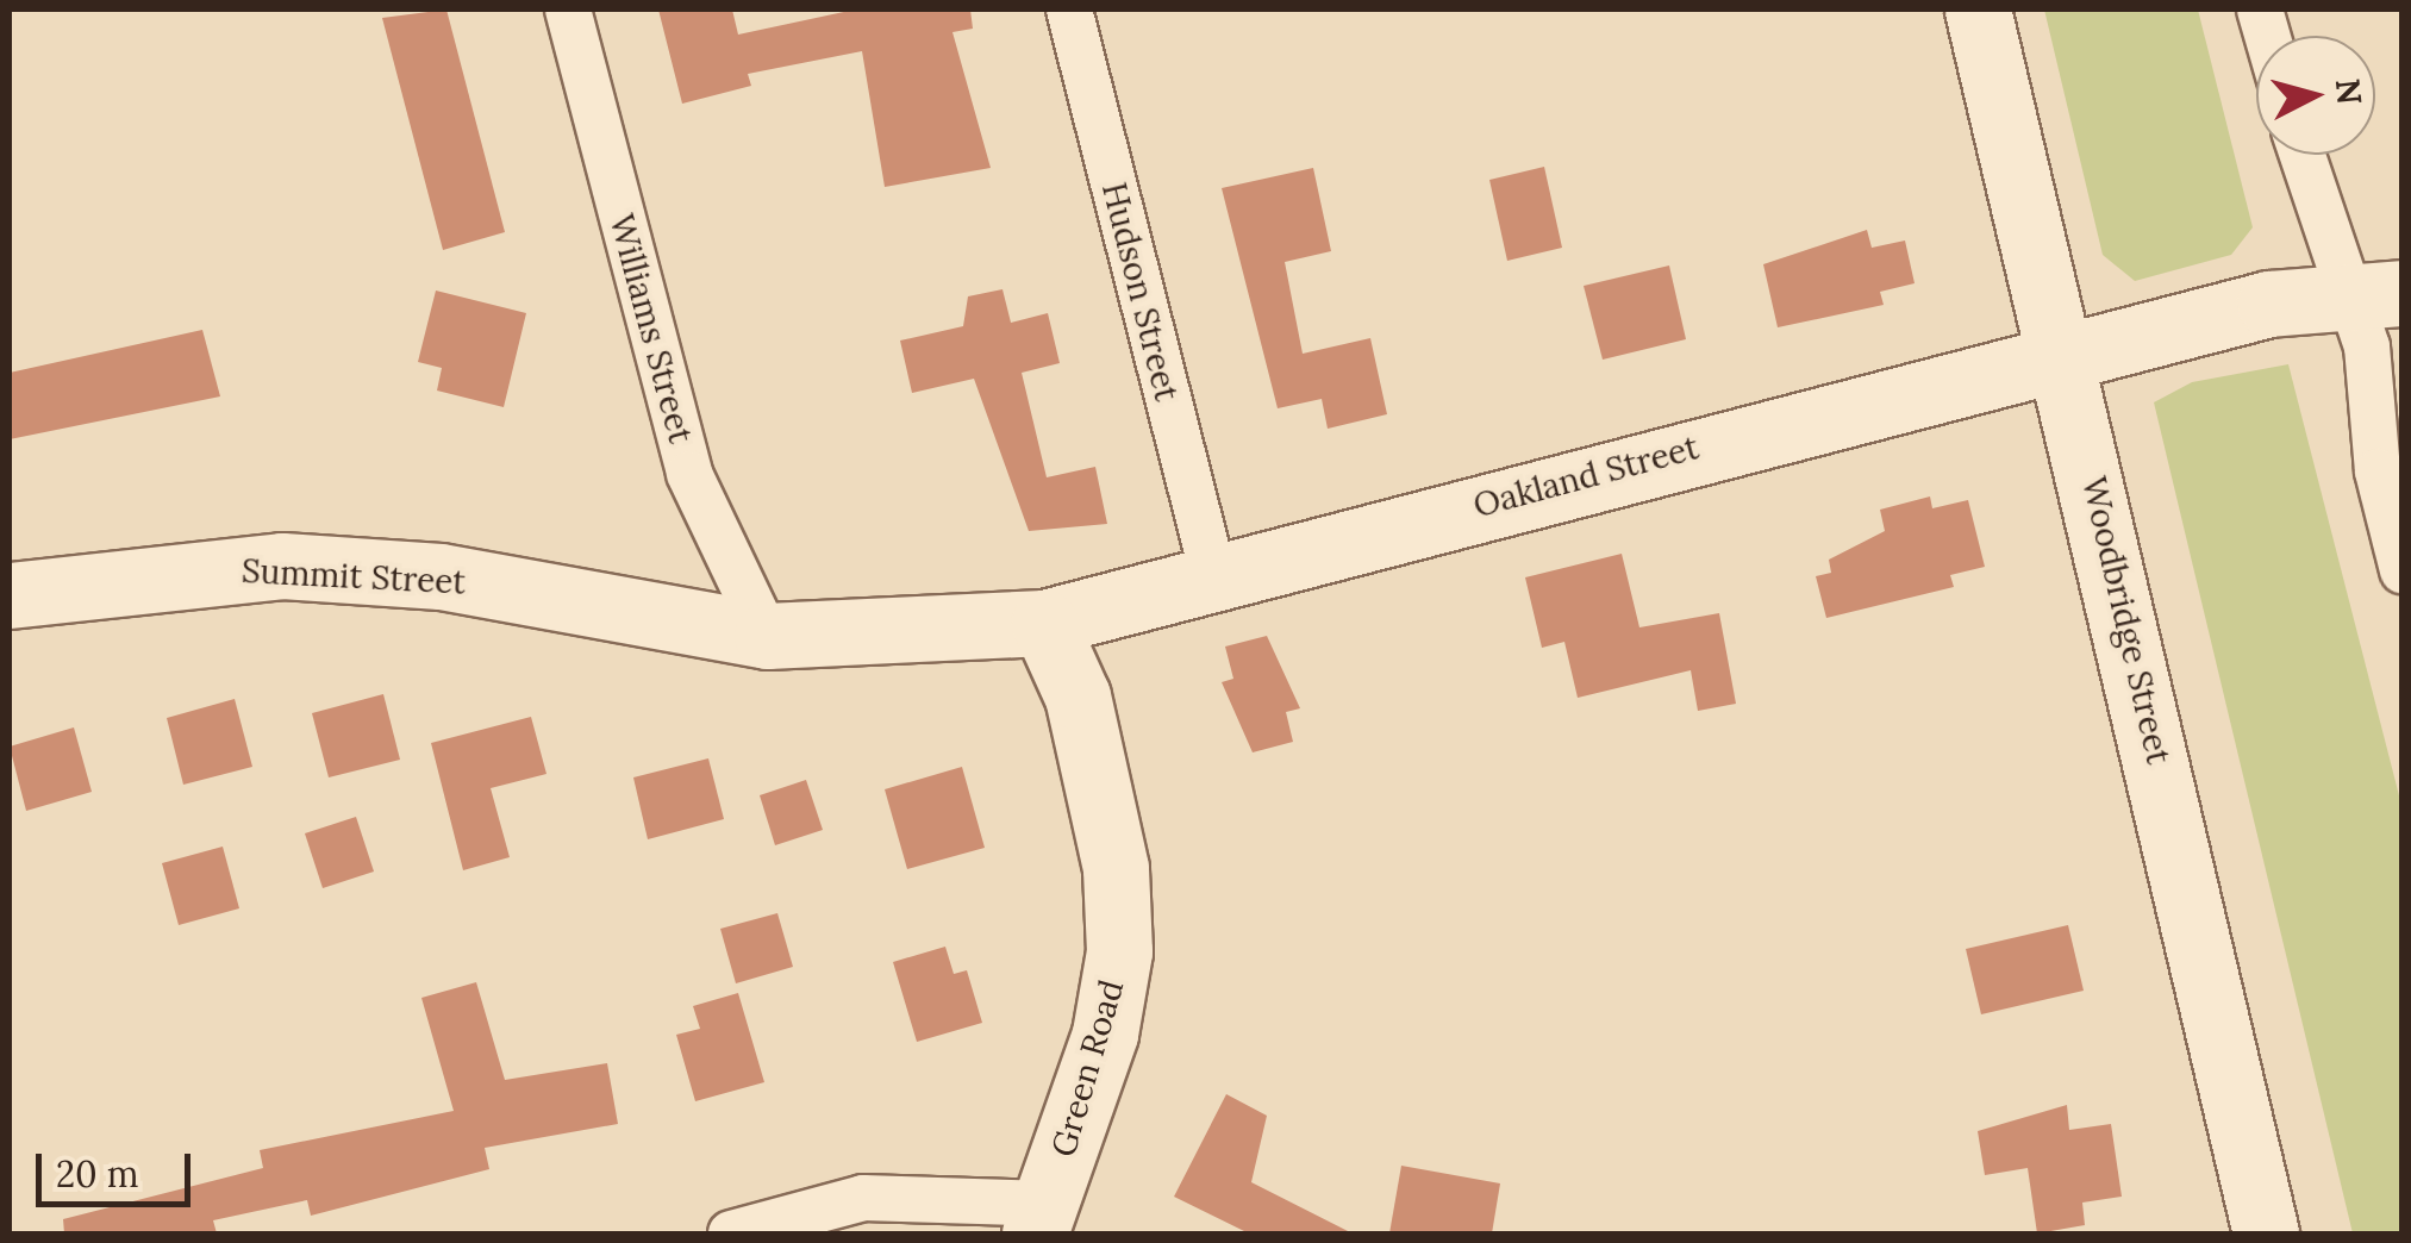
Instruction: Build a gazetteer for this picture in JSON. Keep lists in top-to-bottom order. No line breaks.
{"streets":{"street":["Hudson Street","Williams Street","Oakland Street","Summit Street","Woodbridge Street","Green Road"]},"crossings":[["Hudson Street","Oakland Street"],["Williams Street","Oakland Street"],["Williams Street","Summit Street"],["Oakland Street","Summit Street"],["Oakland Street","Woodbridge Street"],["Oakland Street","Green Road"]],"scale_bar":"20 m","north":"right"}
